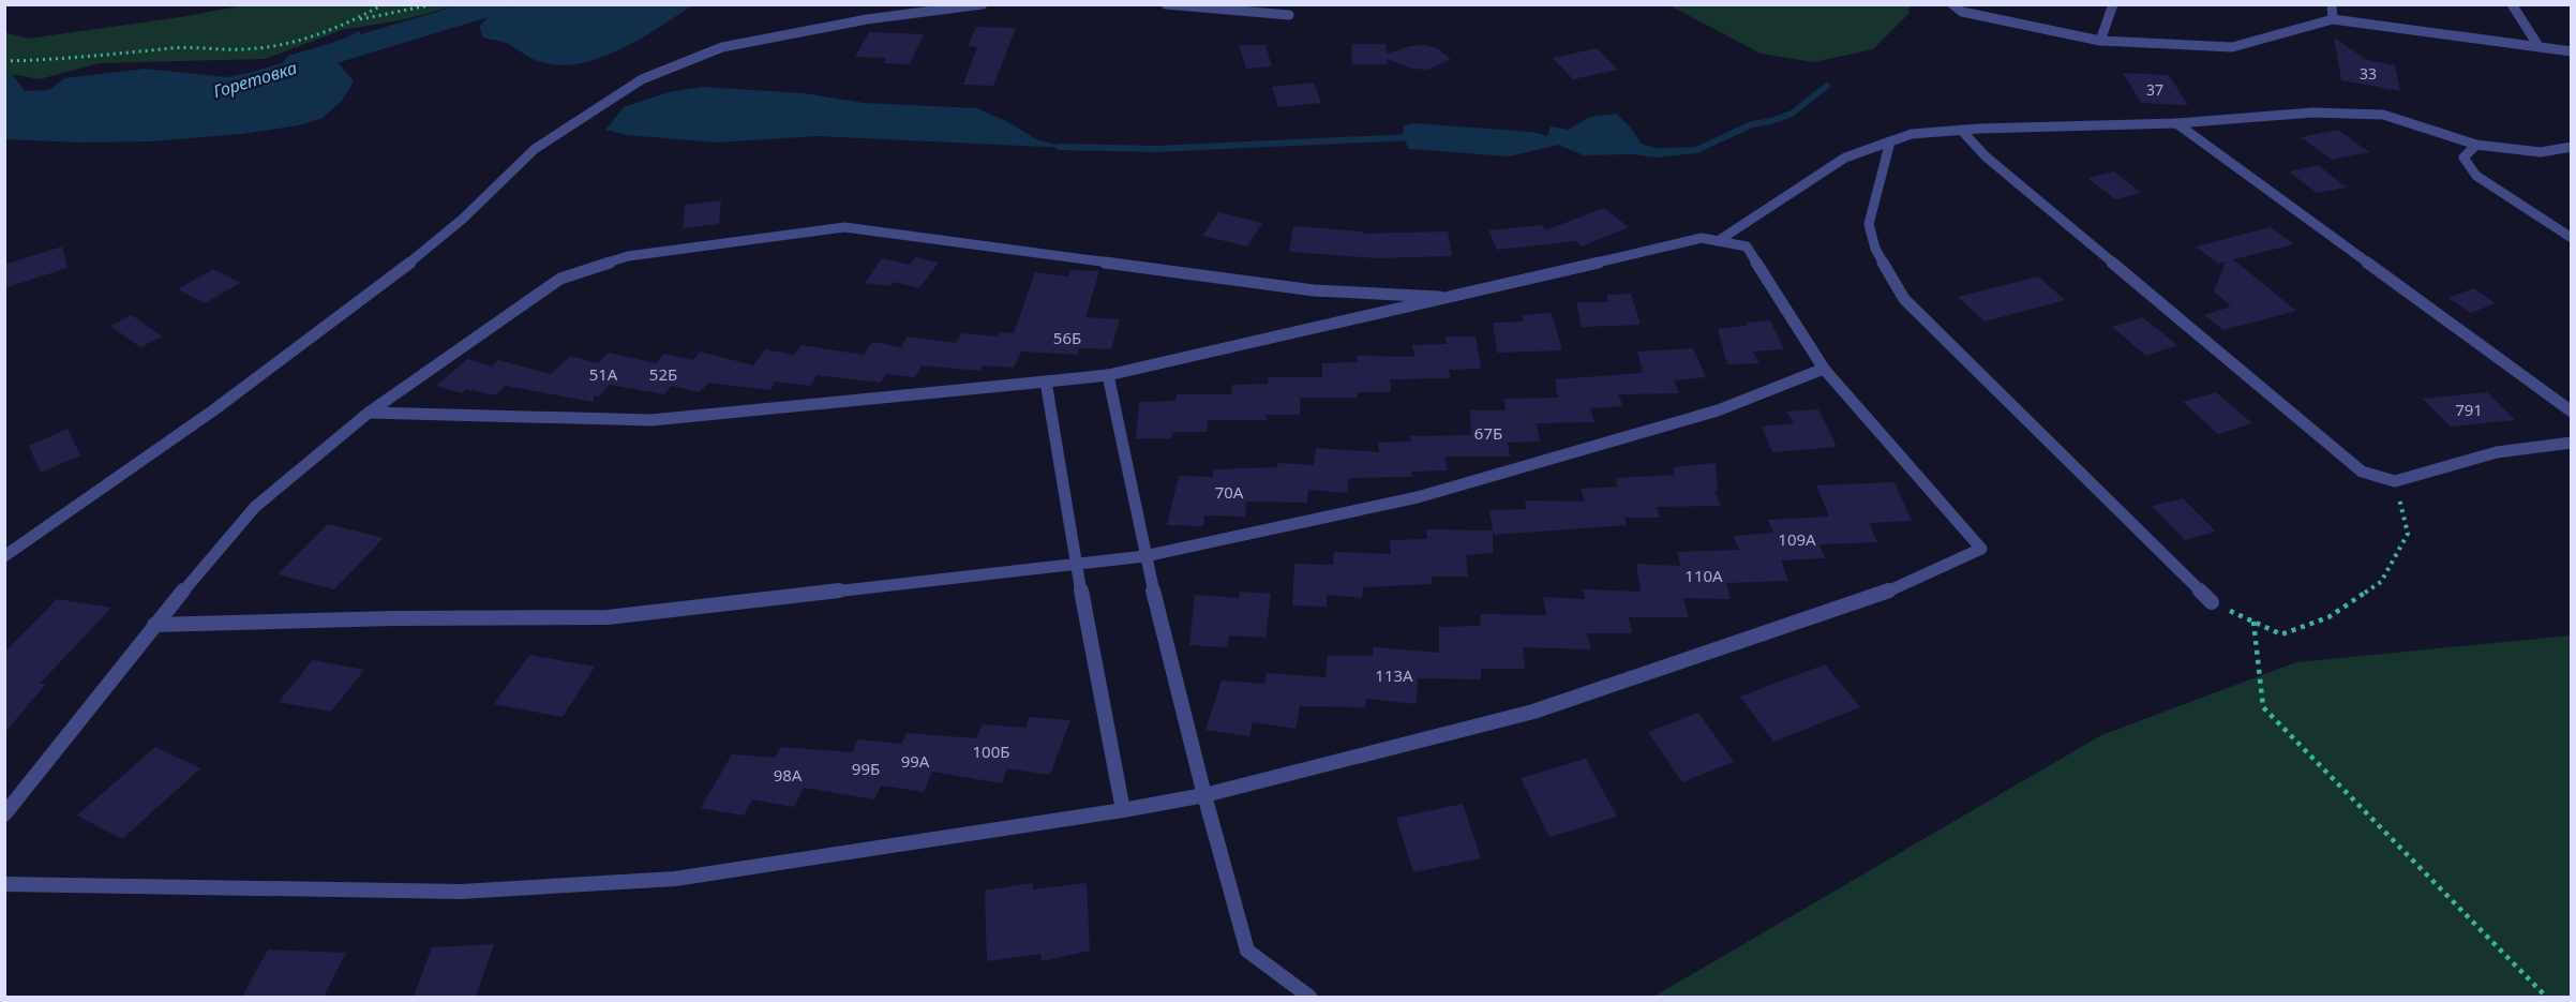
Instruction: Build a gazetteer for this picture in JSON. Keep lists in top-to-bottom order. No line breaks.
{"water":["Горетовка"],"house_numbers":["33","37","56Б","51А","52Б","791","67Б","70А","109А","110А","113А","100Б","99А","99Б","98А"]}
